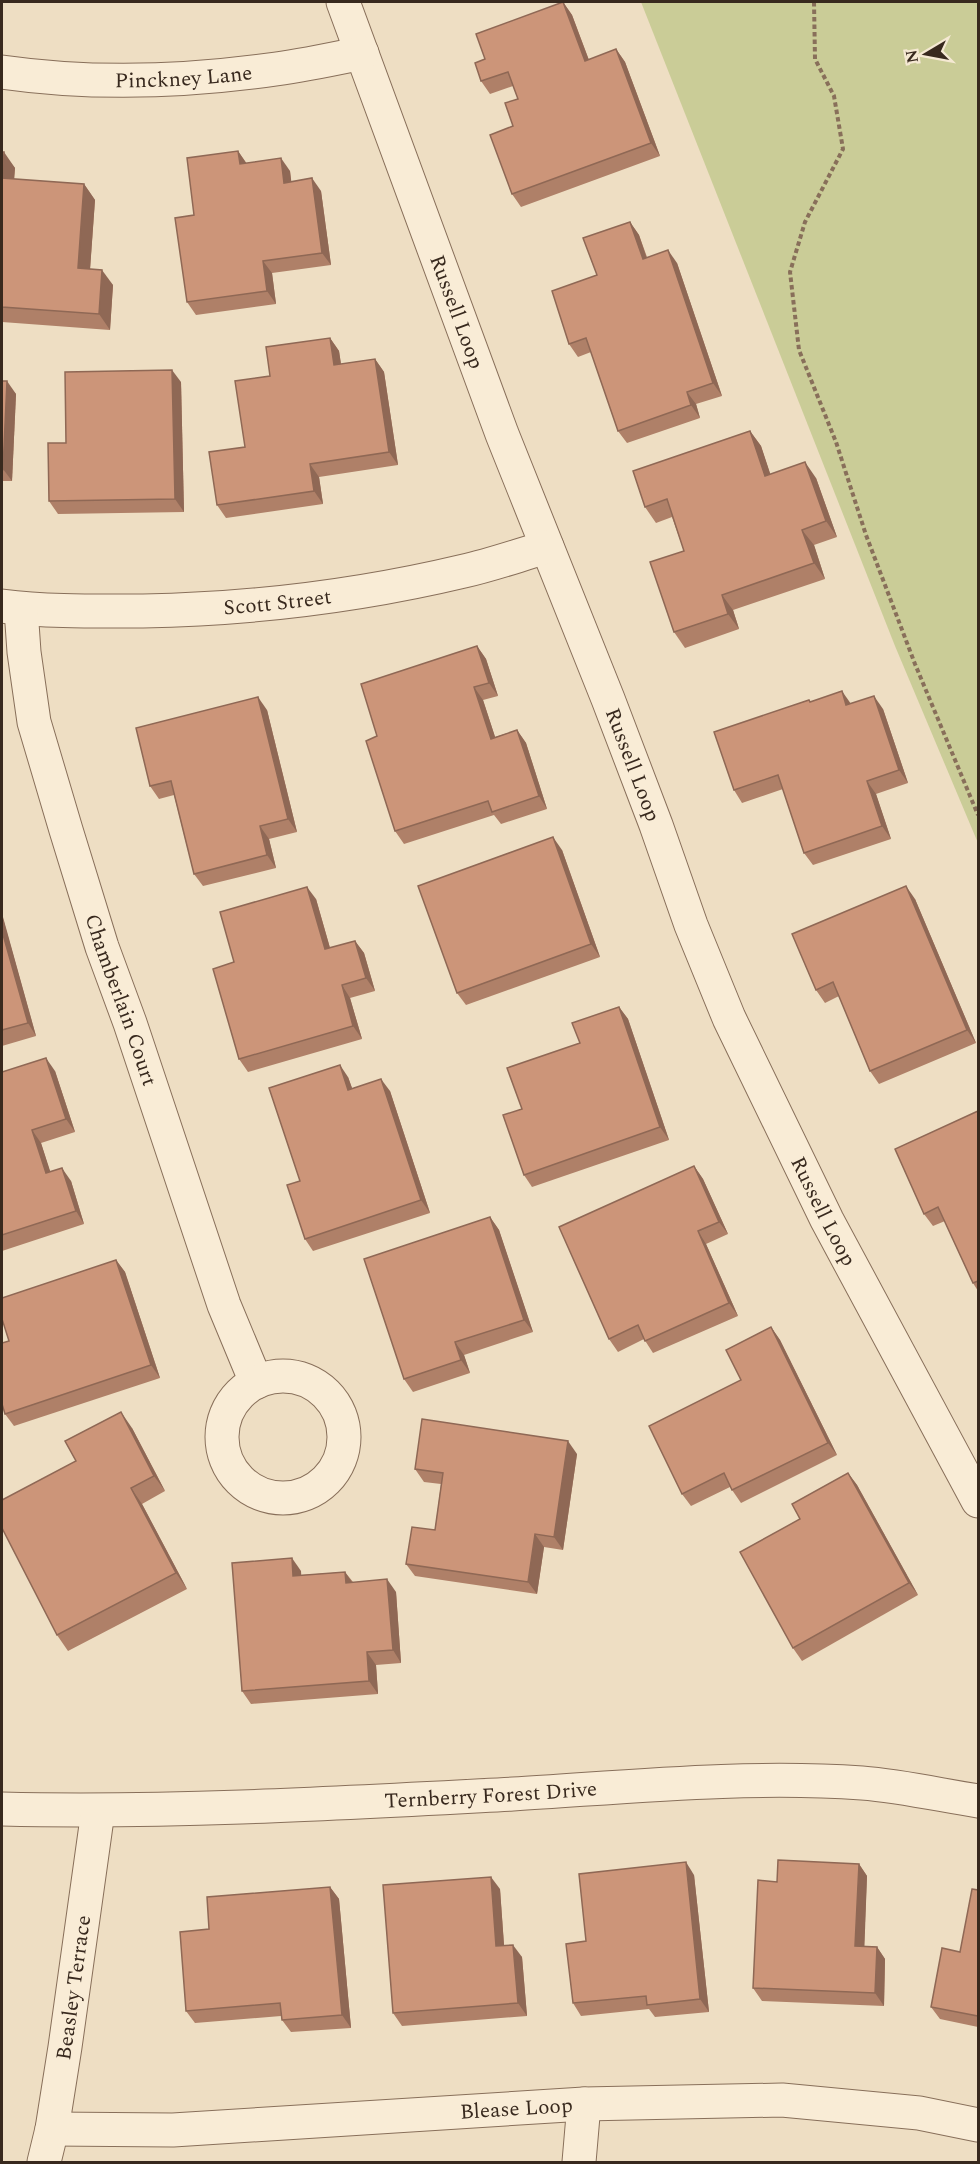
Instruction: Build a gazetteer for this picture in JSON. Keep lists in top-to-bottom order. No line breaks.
{"streets":{"street":["Pinckney Lane","Russell Loop","Scott Street","Chamberlain Court","Ternberry Forest Drive","Beasley Terrace","Blease Loop"]},"crossings":[["Pinckney Lane","Russell Loop"],["Russell Loop","Scott Street"],["Scott Street","Chamberlain Court"],["Ternberry Forest Drive","Beasley Terrace"],["Beasley Terrace","Blease Loop"]],"north":"left"}
